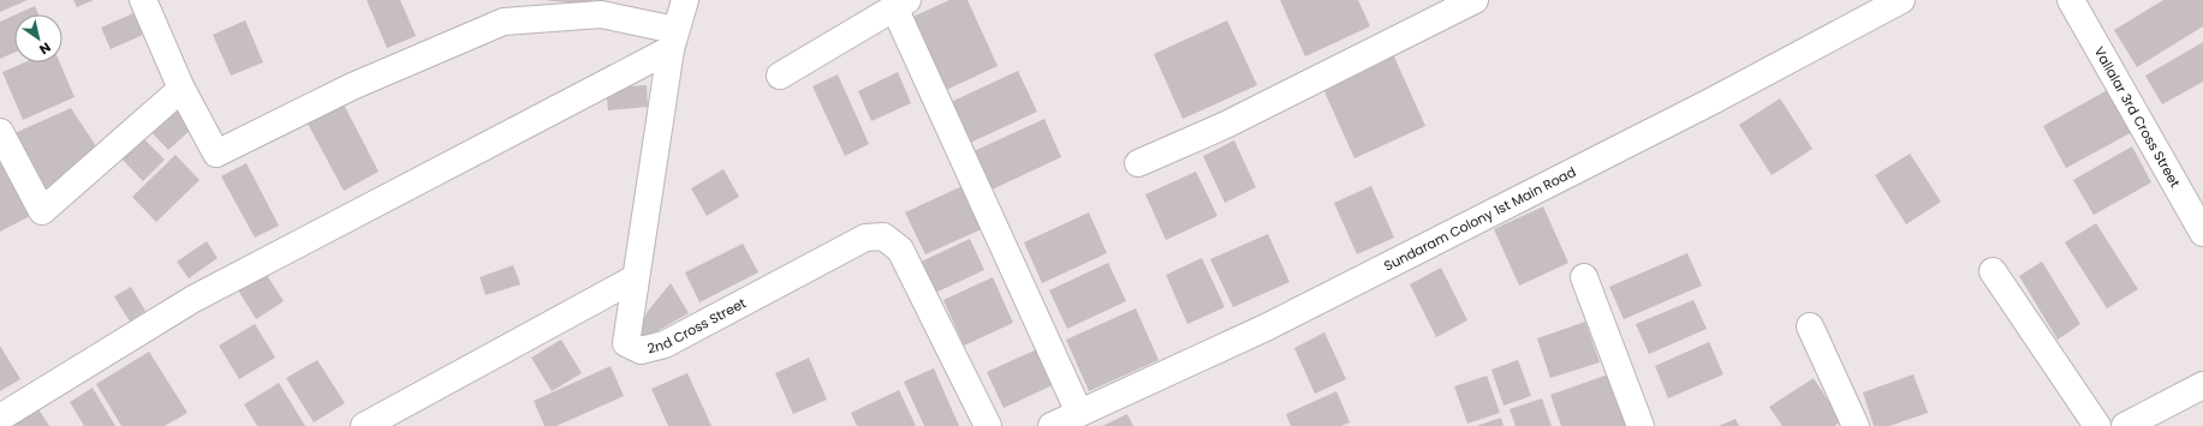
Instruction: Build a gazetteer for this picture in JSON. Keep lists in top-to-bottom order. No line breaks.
{"streets":{"street":["Vallalar 3rd Cross Street","Sundaram Colony 1st Main Road","2nd Cross Street"]},"north":"bottom right"}
